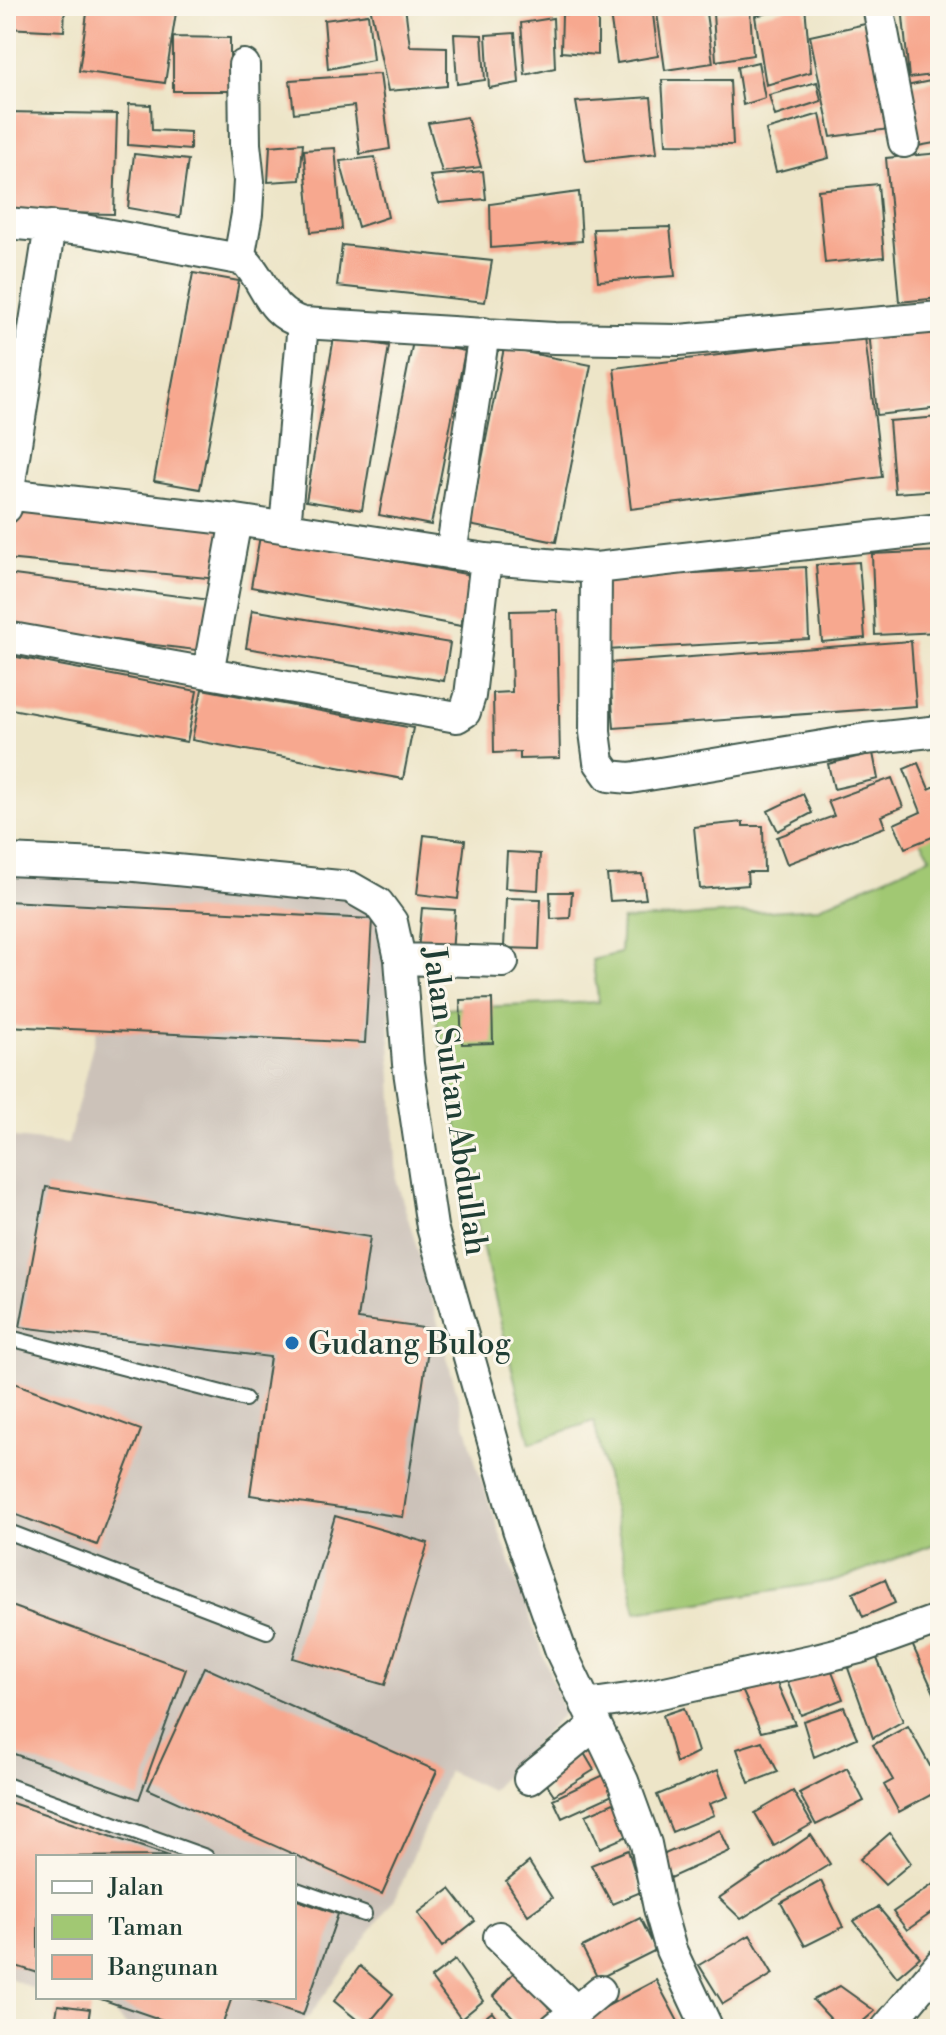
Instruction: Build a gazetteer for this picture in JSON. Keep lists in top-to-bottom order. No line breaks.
{"streets":{"street":["Jalan Sultan Abdullah"]},"places":["Gudang Bulog"],"legend":["Jalan","Taman","Bangunan"]}
